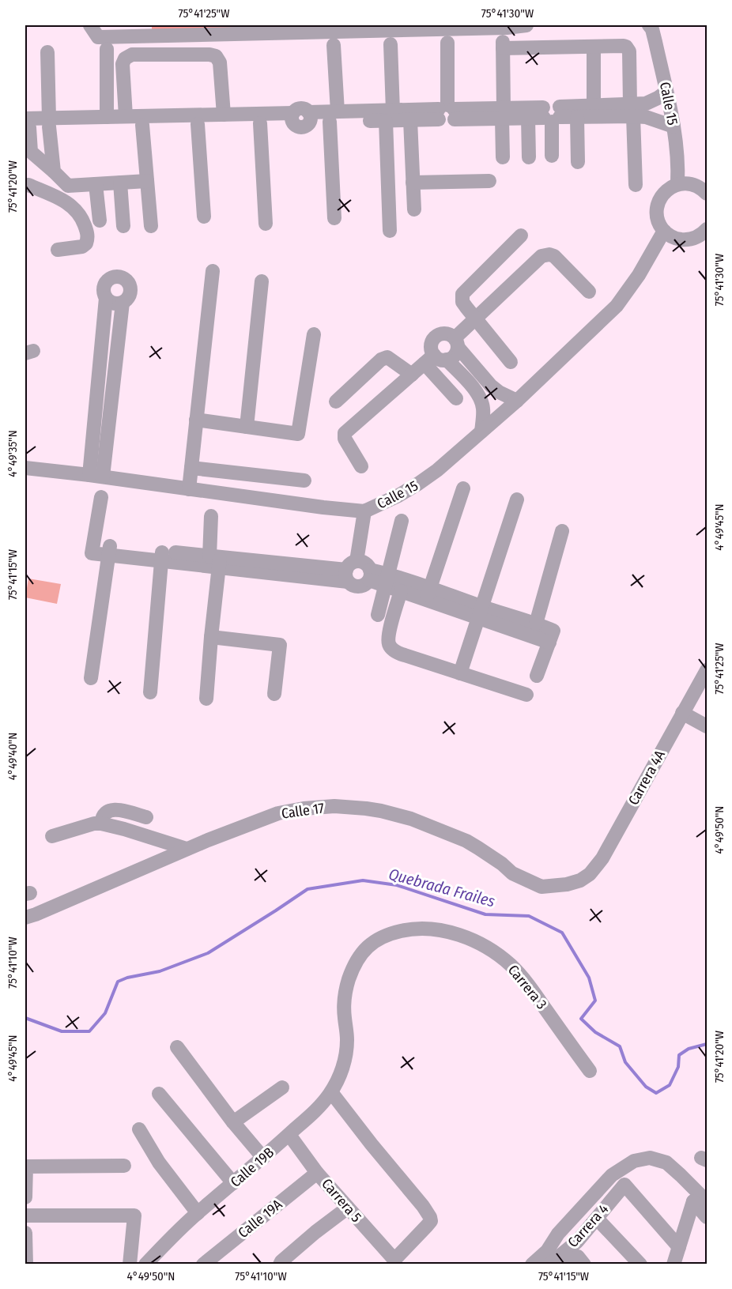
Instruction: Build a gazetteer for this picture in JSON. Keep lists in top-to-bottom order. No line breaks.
{"streets":{"street":["Calle 15","Carrera 4A","Calle 17","Carrera 3","Calle 19B","Carrera 5","Calle 19A","Carrera 4"]},"crossings":[["Carrera 4A","Calle 17"],["Carrera 3","Calle 19B"],["Calle 19B","Carrera 5"],["Carrera 5","Calle 19A"]],"water":["Quebrada Frailes"],"coordinates":["75°41'25\"W","75°41'30\"W","75°41'20\"W","4°49'35\"N","4°49'45\"N","75°41'15\"W","4°49'40\"N","4°49'50\"N","75°41'10\"W"]}
